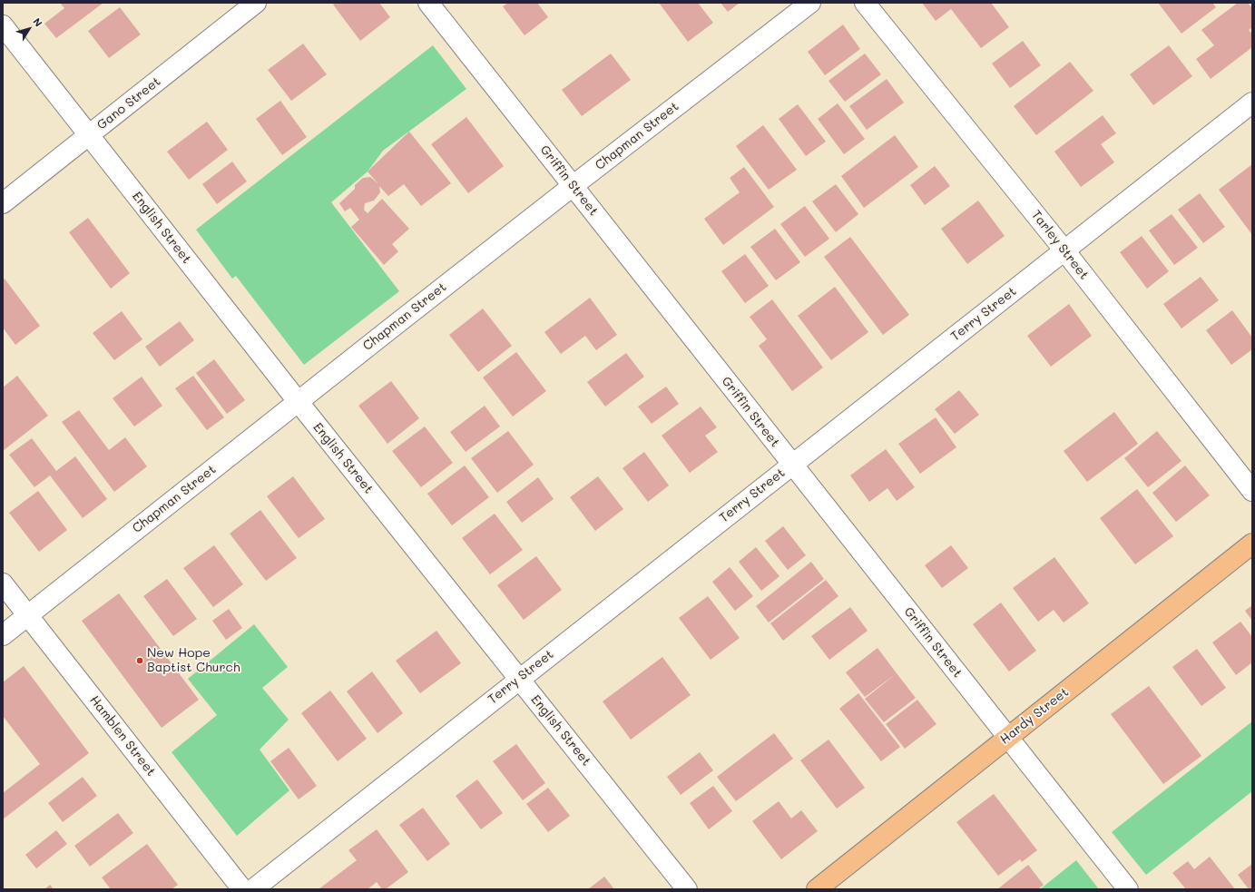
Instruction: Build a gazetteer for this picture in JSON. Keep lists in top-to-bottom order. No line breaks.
{"streets":{"main road":["Hardy Street"],"street":["Gano Street","Chapman Street","Griffin Street","English Street","Tarley Street","Terry Street","Hamblen Street"]},"crossings":[["Gano Street","English Street"],["Chapman Street","Griffin Street"],["Chapman Street","English Street"],["Chapman Street","Hamblen Street"],["Griffin Street","Terry Street"],["Griffin Street","Hardy Street"],["English Street","Terry Street"],["Tarley Street","Terry Street"]],"places":["New Hope Baptist Church"],"north":"top right"}
